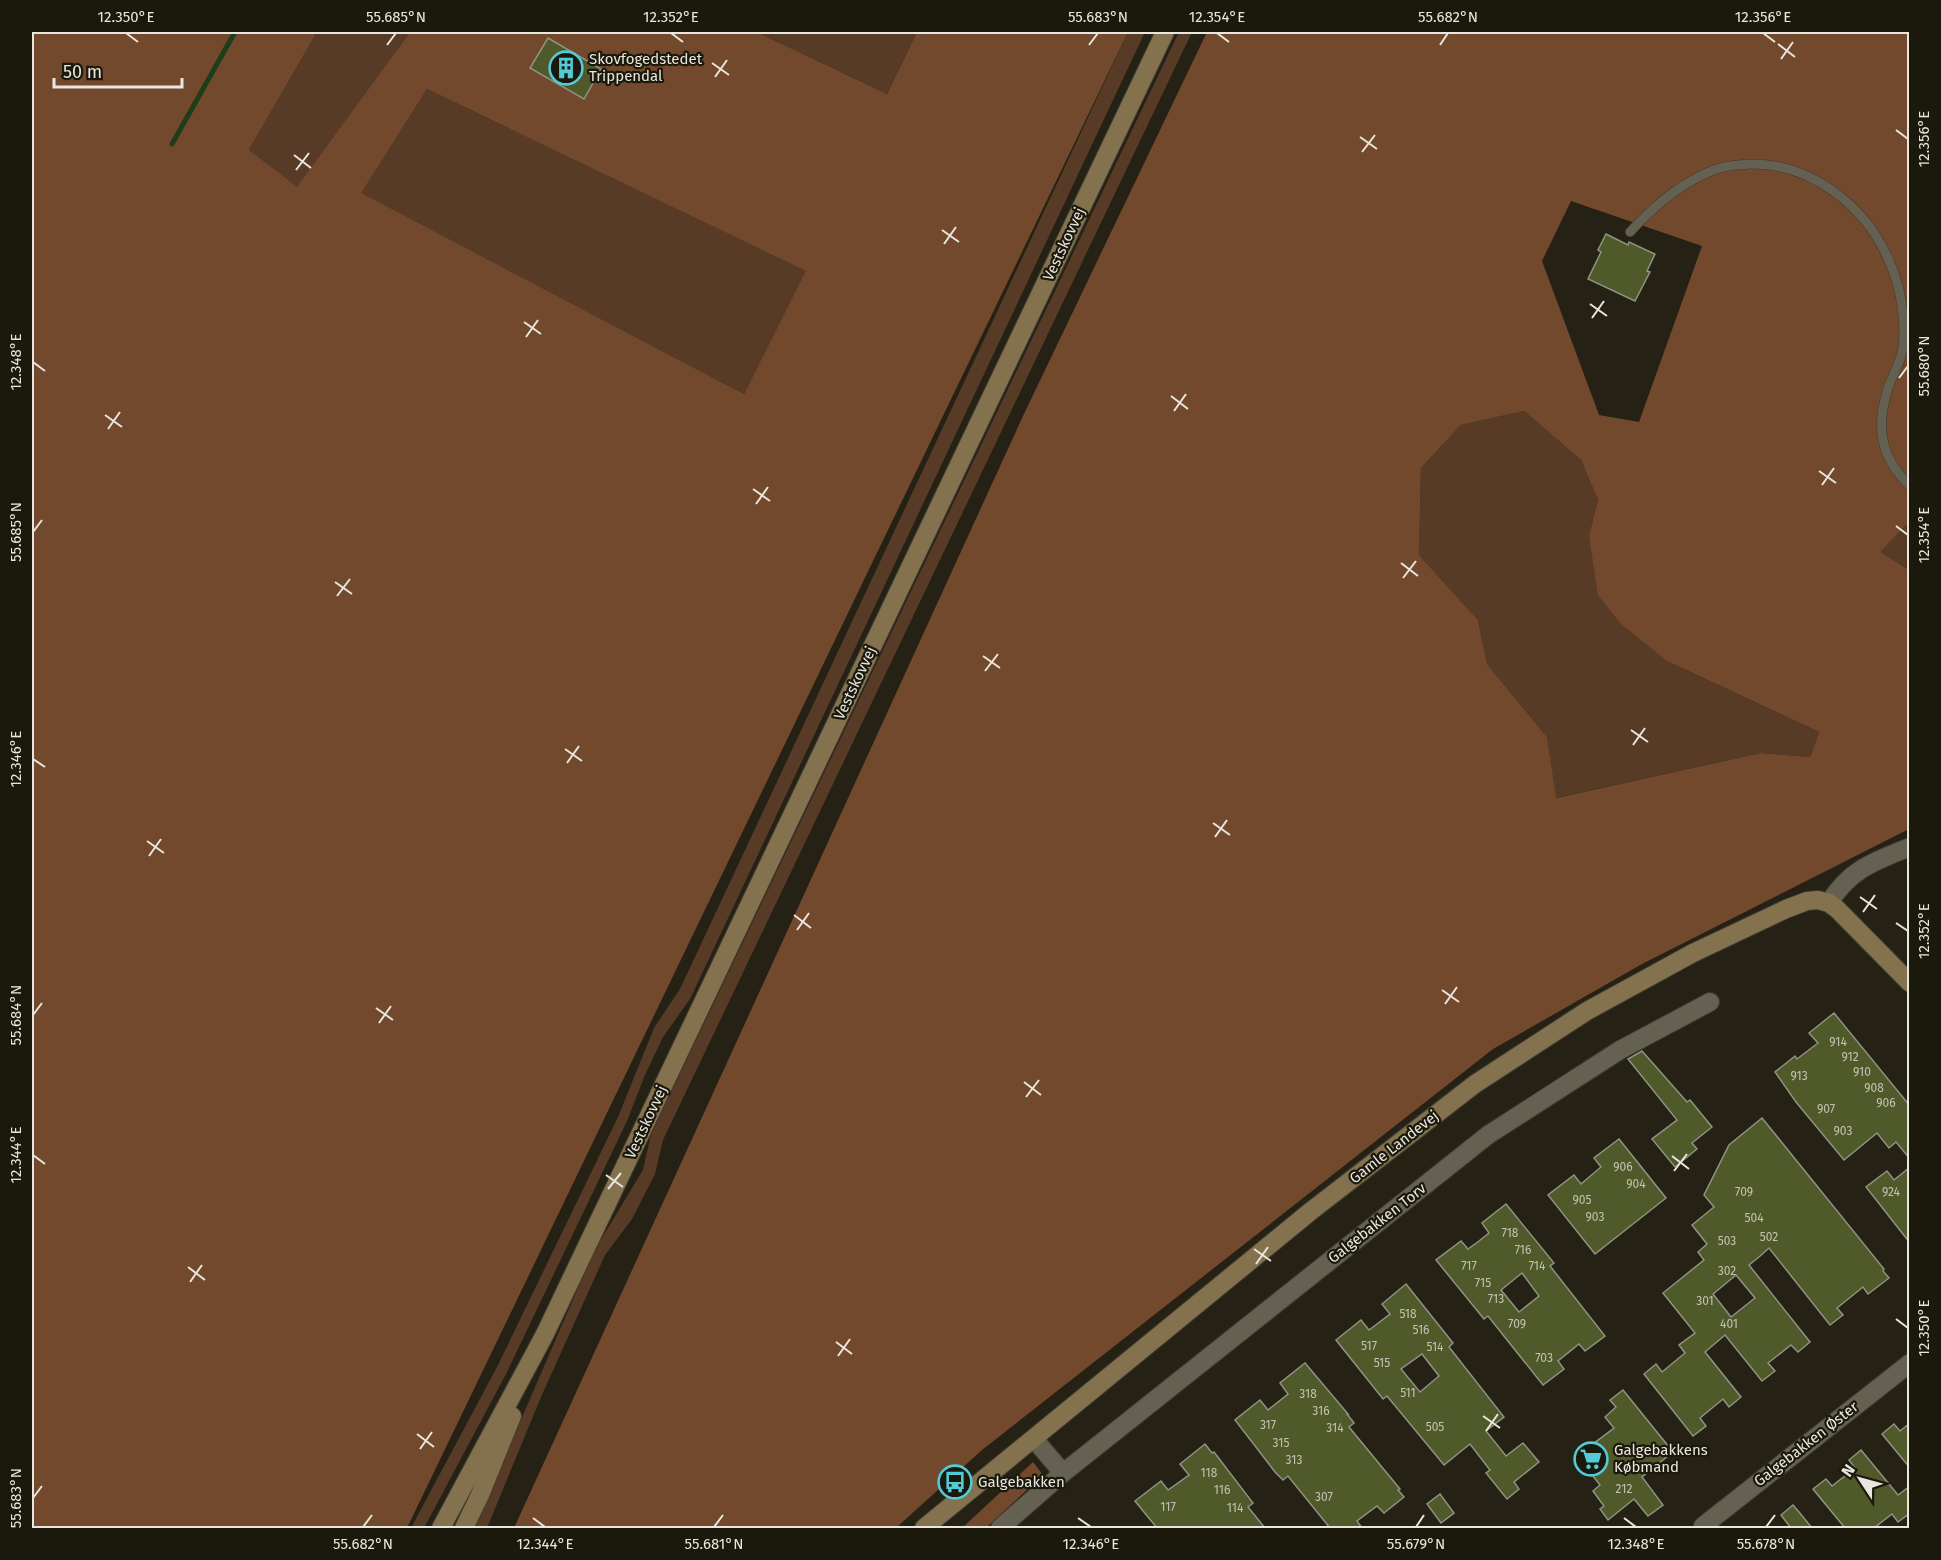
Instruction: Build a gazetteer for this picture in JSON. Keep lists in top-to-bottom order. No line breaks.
{"streets":{"street":["Vestskovvej","Gamle Landevej","Galgebakken Torv","Galgebakken Øster"]},"places":{"building":["Skovfogedstedet Trippendal"],"supermarket":["Galgebakkens Købmand"],"bus stop":["Galgebakken"]},"house_numbers":["914","912","910","913","908","906","907","903","906","904","709","924","905","903","504","718","502","503","716","717","714","302","715","713","301","518","709","401","516","517","514","703","515","511","318","316","317","505","314","315","313","118","212","116","307","117","114"],"scale_bar":"50 m","north":"top left","coordinates":["12.350°E","55.685°N","12.352°E","55.683°N","12.354°E","55.682°N","12.356°E","12.348°E","55.680°N","12.346°E","55.684°N","12.344°E","55.681°N","55.679°N","55.678°N"]}
